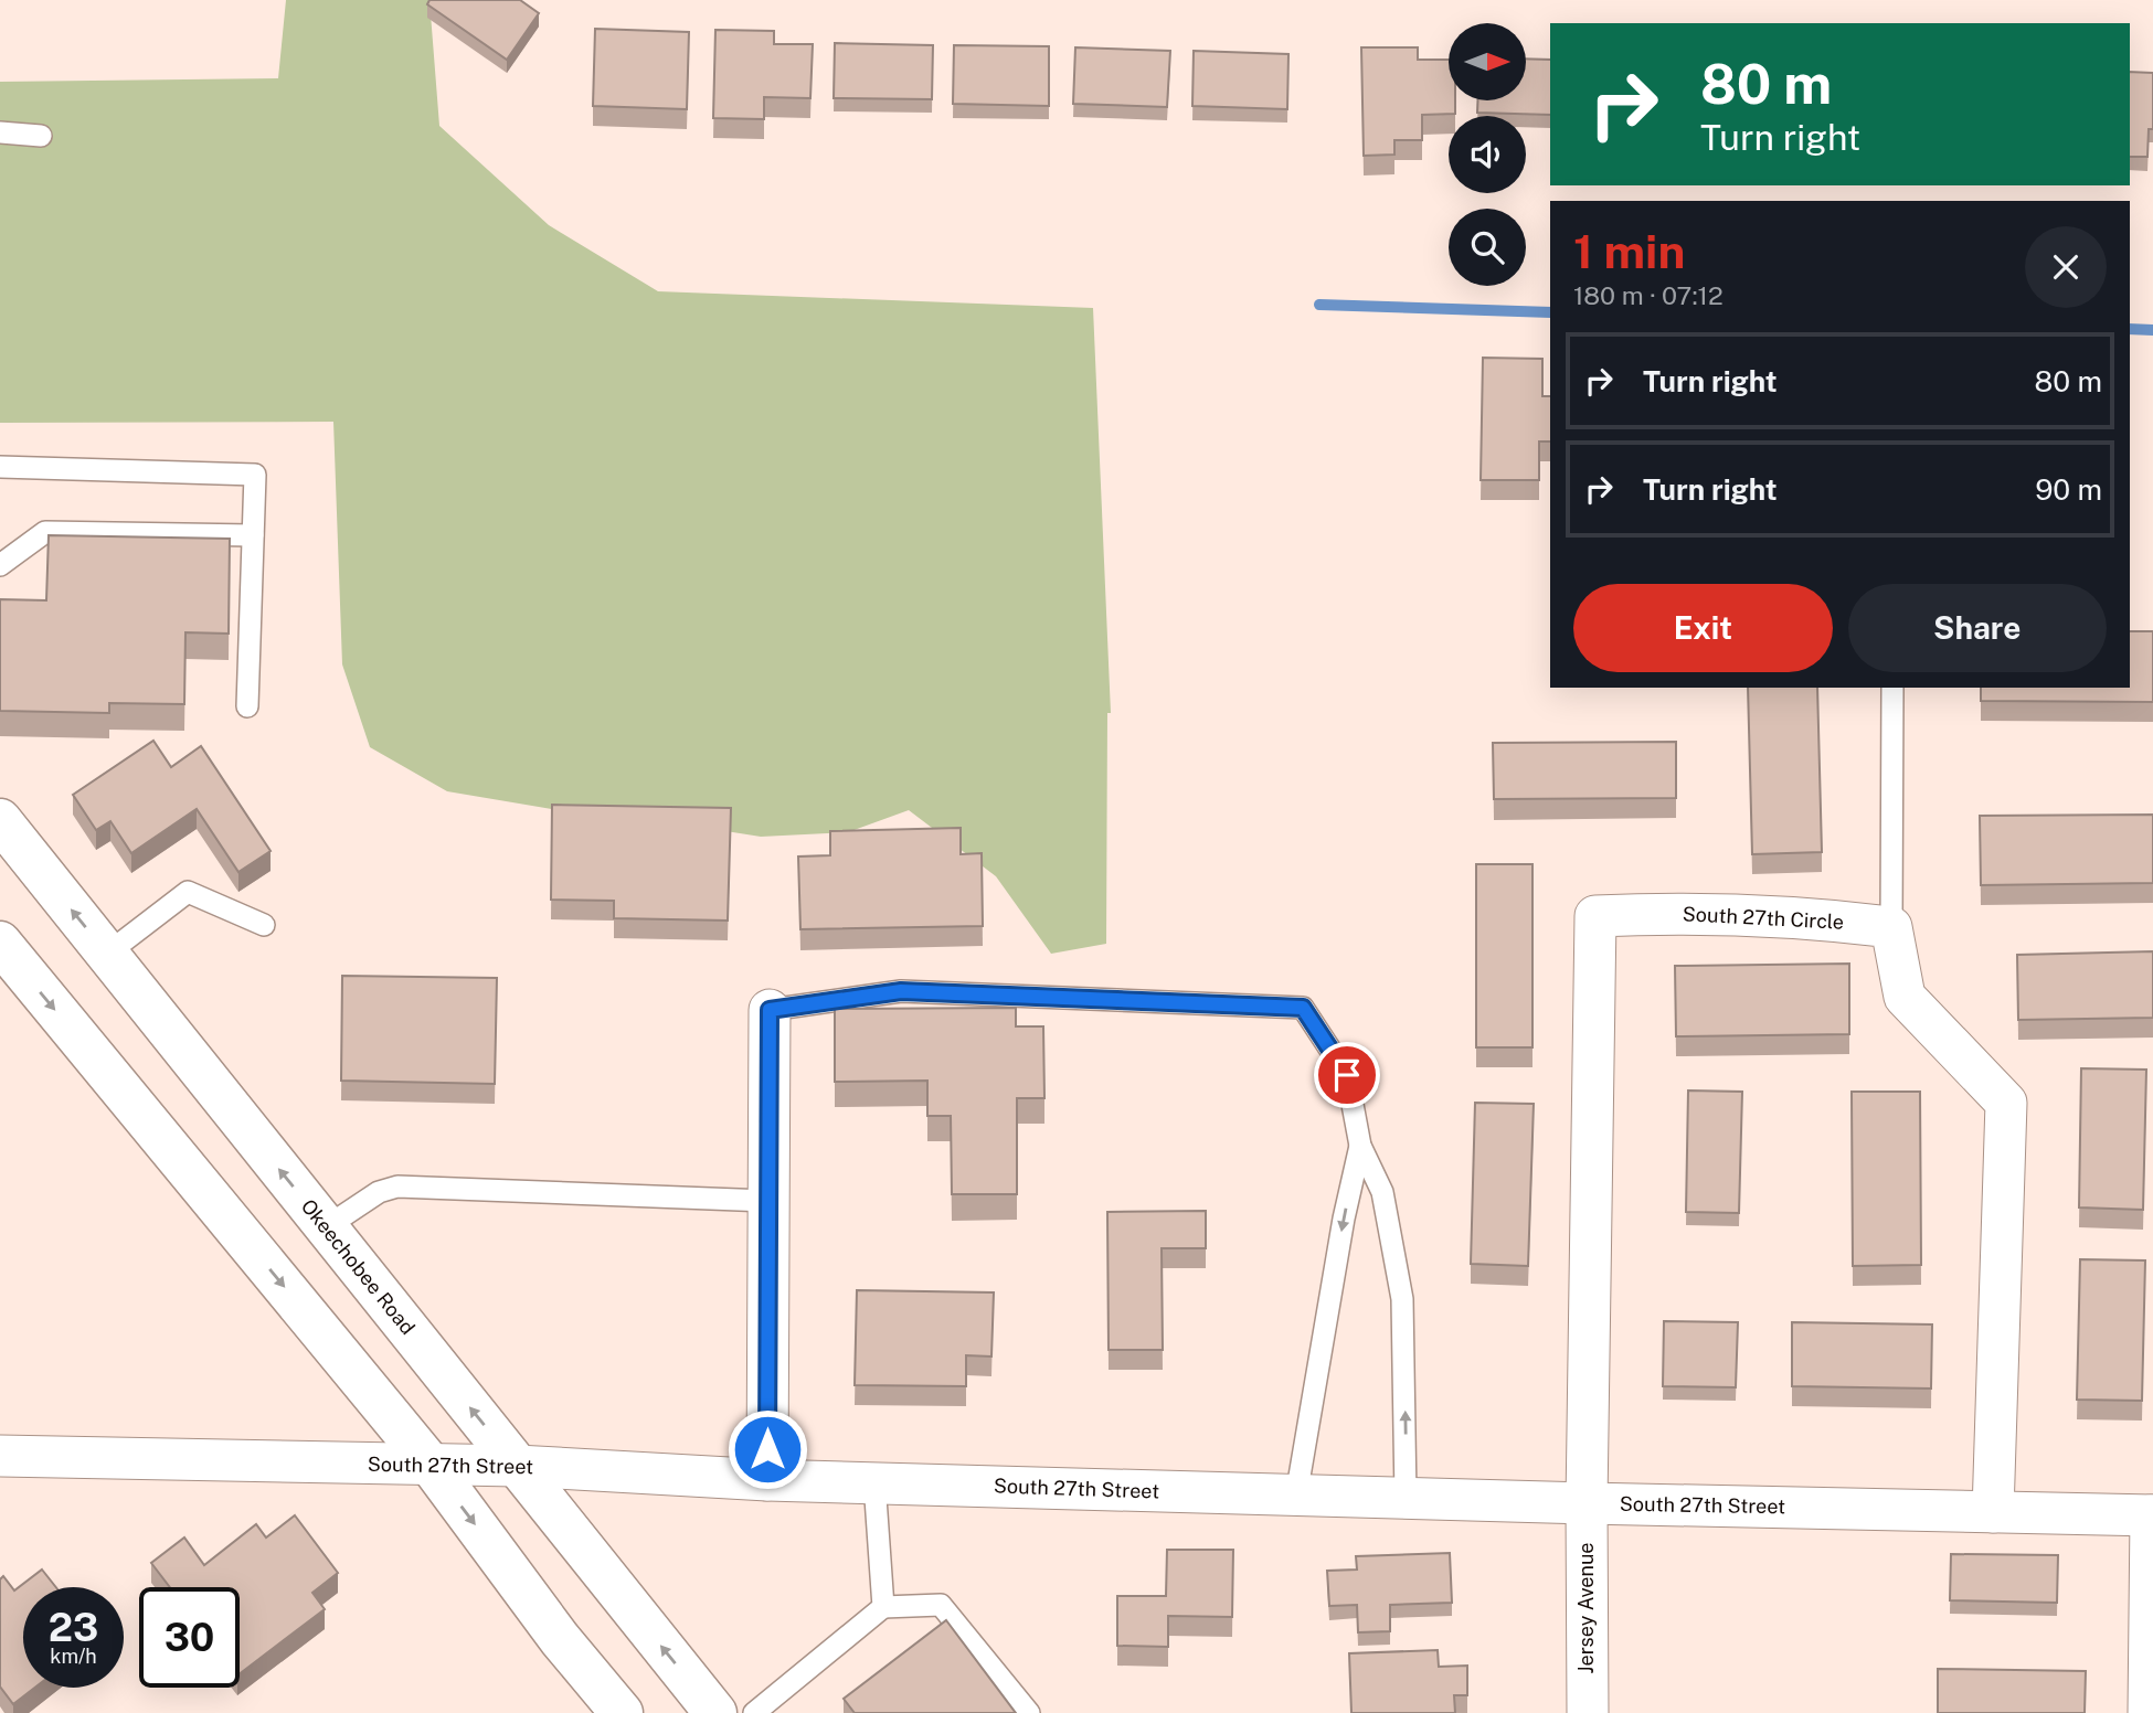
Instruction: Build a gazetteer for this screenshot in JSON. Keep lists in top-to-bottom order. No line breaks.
{"streets":{"main road":["Okeechobee Road"],"street":["South 27th Circle","South 27th Street","Jersey Avenue"]},"crossings":[["South 27th Circle","South 27th Street"],["South 27th Circle","Jersey Avenue"],["Okeechobee Road","South 27th Street"],["South 27th Street","Jersey Avenue"]],"north":"right","page":{"turn":["80 m","Turn right"],"heading":["1 min","180 m · 07:12"],"list":[{"name":"Turn right","value":"80 m"},{"name":"Turn right","value":"90 m"}],"buttons":["Exit","Share"],"speed":"23 km/h","limit":"30"}}
